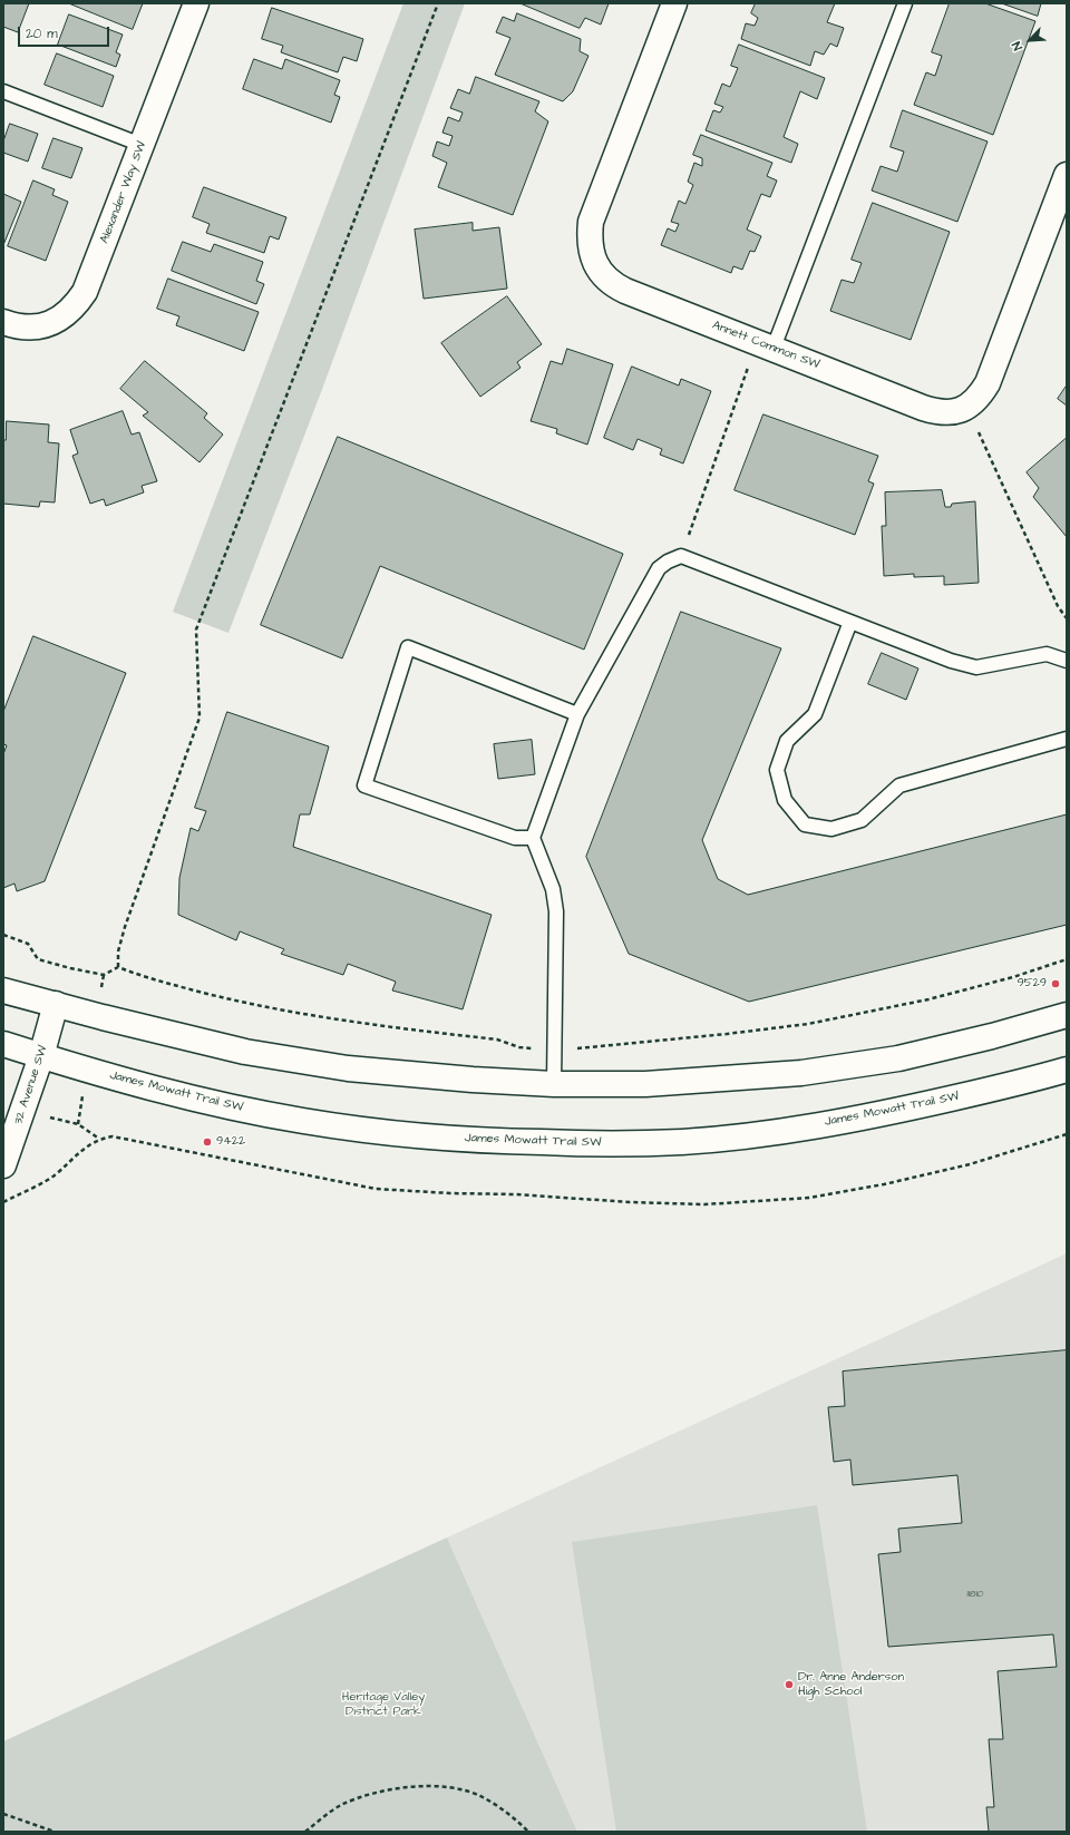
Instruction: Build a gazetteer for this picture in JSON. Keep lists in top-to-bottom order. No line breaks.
{"streets":{"main road":["Alexander Way SW","Annett Common SW","32 Avenue SW","James Mowatt Trail SW"]},"crossings":[["32 Avenue SW","James Mowatt Trail SW"]],"parks":["Heritage Valley District Park"],"places":["9529","9422","Dr. Anne Anderson High School"],"house_numbers":["11810"],"scale_bar":"20 m","north":"bottom left"}
